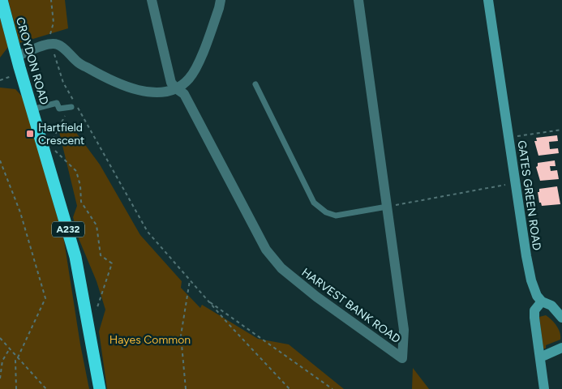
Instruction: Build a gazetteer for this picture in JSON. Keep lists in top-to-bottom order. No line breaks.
{"streets":{"highway":["CROYDON ROAD","A232"],"street":["GATES GREEN ROAD","HARVEST BANK ROAD"]},"parks":["Hayes Common"],"places":{"transit":["Hartfield Crescent"]}}
